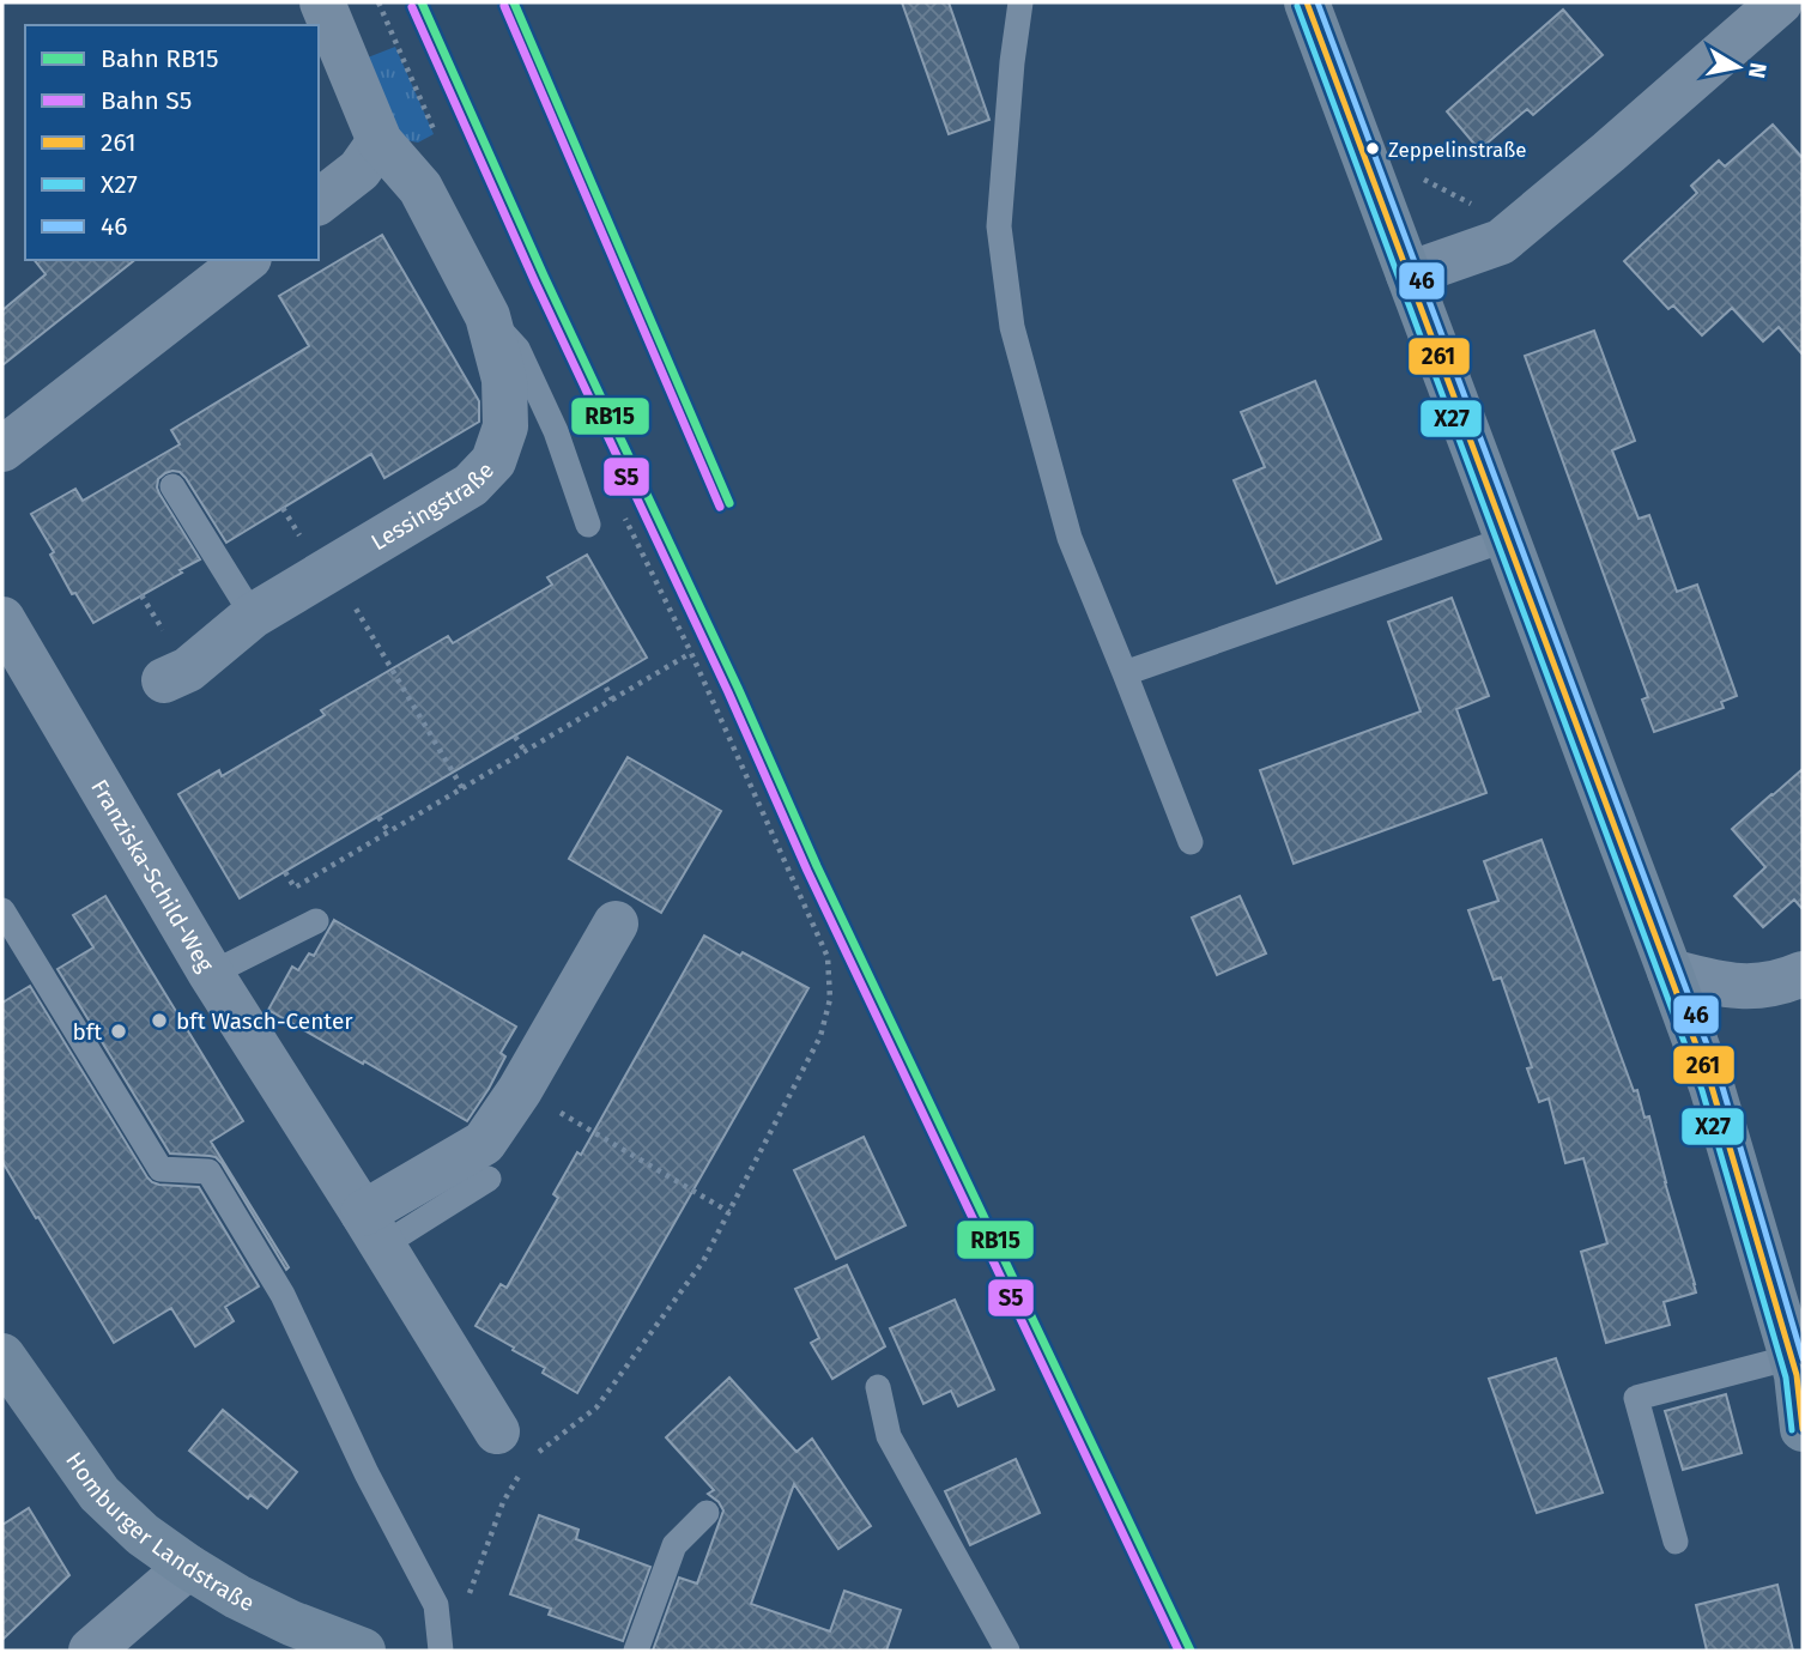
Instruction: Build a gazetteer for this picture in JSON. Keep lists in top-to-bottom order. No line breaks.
{"streets":{"main road":["Homburger Landstraße"],"street":["Lessingstraße","Franziska-Schild-Weg"]},"places":["Zeppelinstraße","bft Wasch-Center","bft"],"lines":["rail line RB15","transit line 261","transit line 46","rail line S5","transit line X27"],"legend":["Bahn RB15","Bahn S5","261","X27","46"],"north":"right"}
